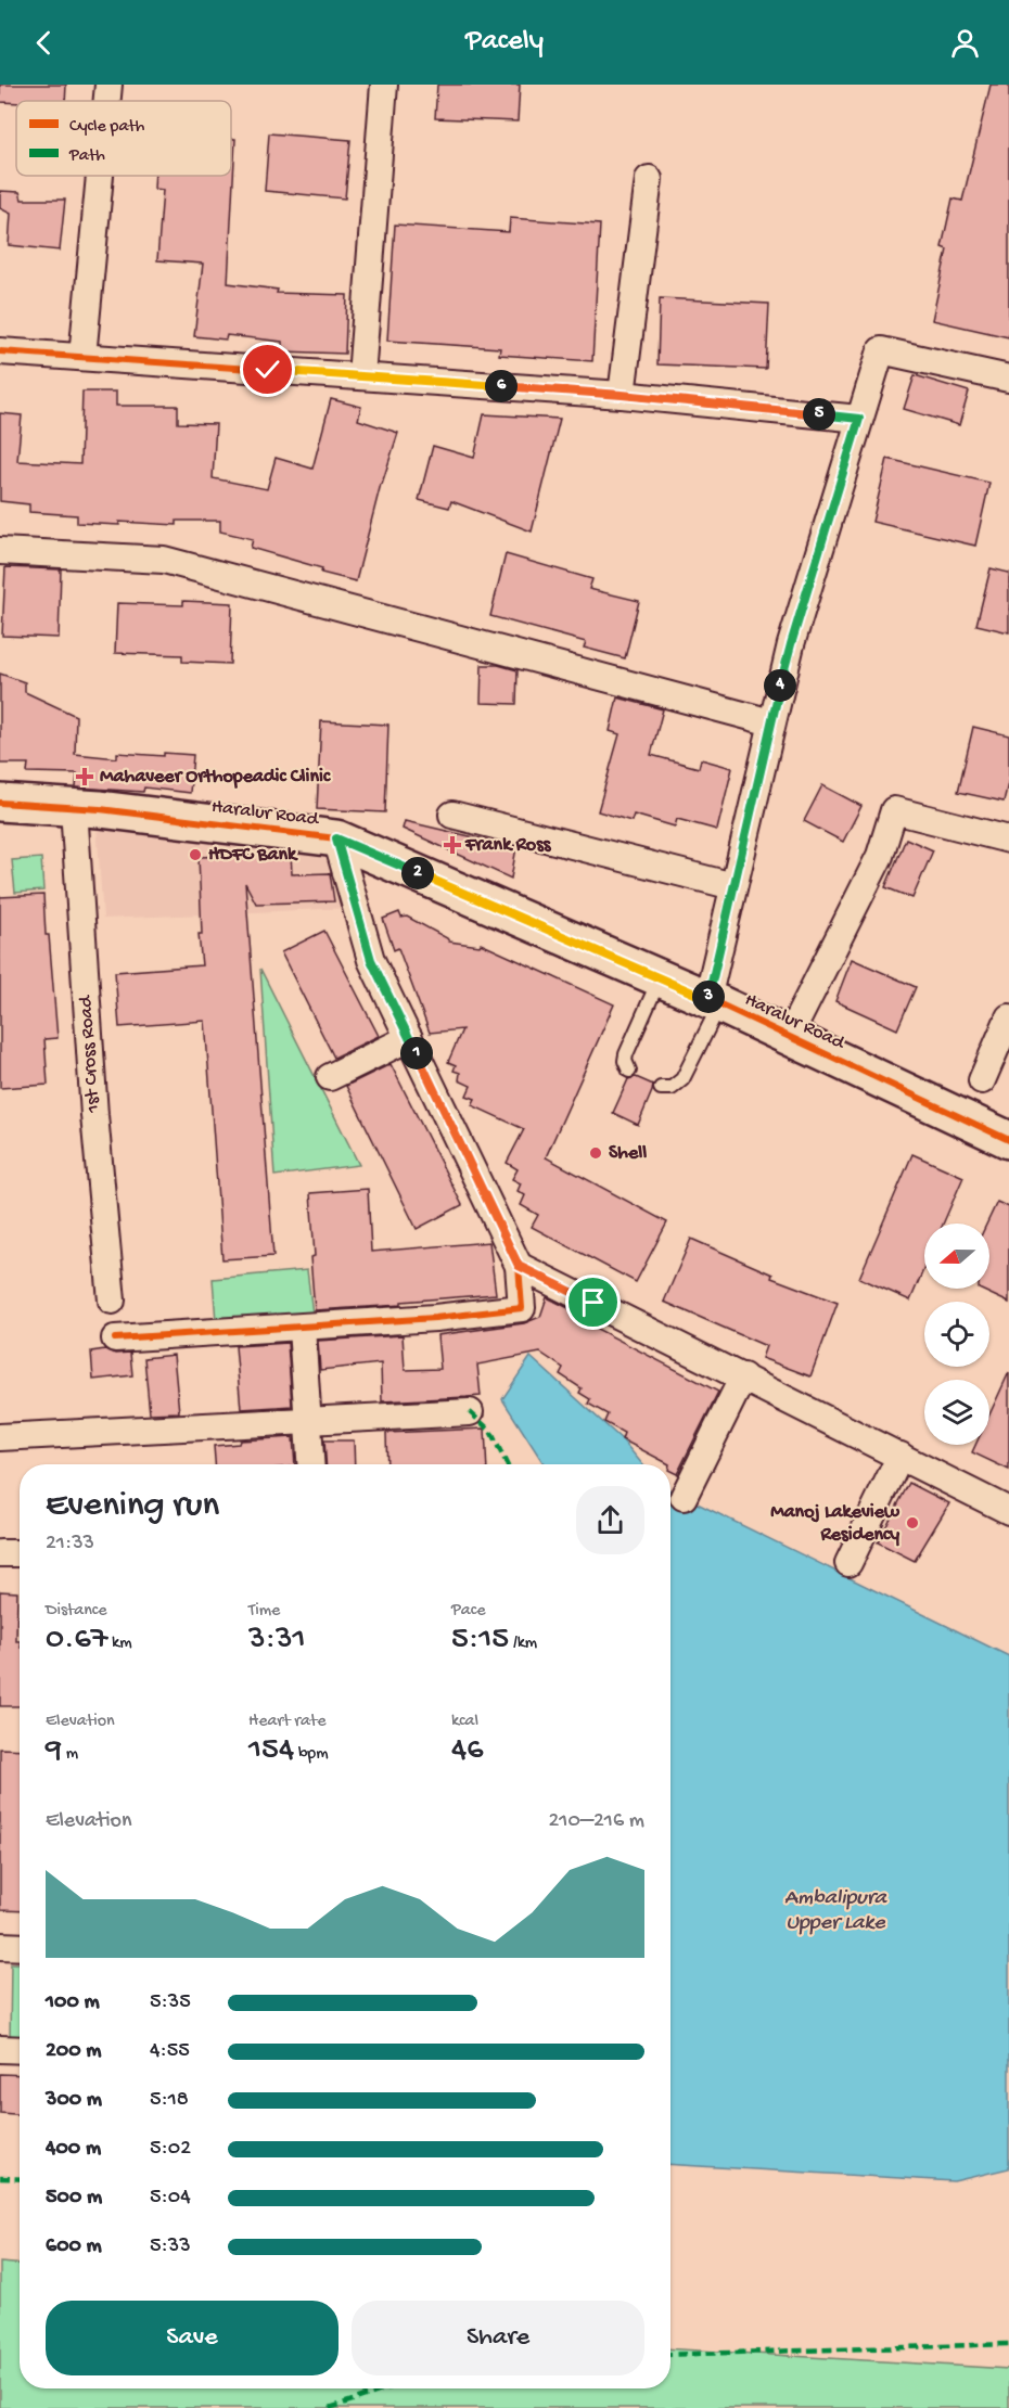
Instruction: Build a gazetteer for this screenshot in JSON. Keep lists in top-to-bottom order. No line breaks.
{"streets":{"street":["Haralur Road","1st Cross Road"]},"crossings":[["Haralur Road","1st Cross Road"]],"water":["Ambalipura Upper Lake"],"places":{"health":["Mahaveer Orthopeadic Clinic","Frank Ross"],"other":["HDFC Bank","Shell","Manoj Lakeview Residency"]},"legend":["Cycle path","Path"],"north":"left","page":{"header":"Pacely","pins":["6","5","4","2","3","1"],"heading":["Evening run","21:33"],"stats":[["Distance","0.67 km"],["Time","3:31"],["Pace","5:15 /km"],["Elevation","9 m"],["Heart rate","154 bpm"],["kcal","46"]],"chart":["Elevation","210–216 m"],"list":[{"name":"100 m","note":"5:35"},{"name":"200 m","note":"4:55"},{"name":"300 m","note":"5:18"},{"name":"400 m","note":"5:02"},{"name":"500 m","note":"5:04"},{"name":"600 m","note":"5:33"}],"buttons":["Save","Share"]}}
